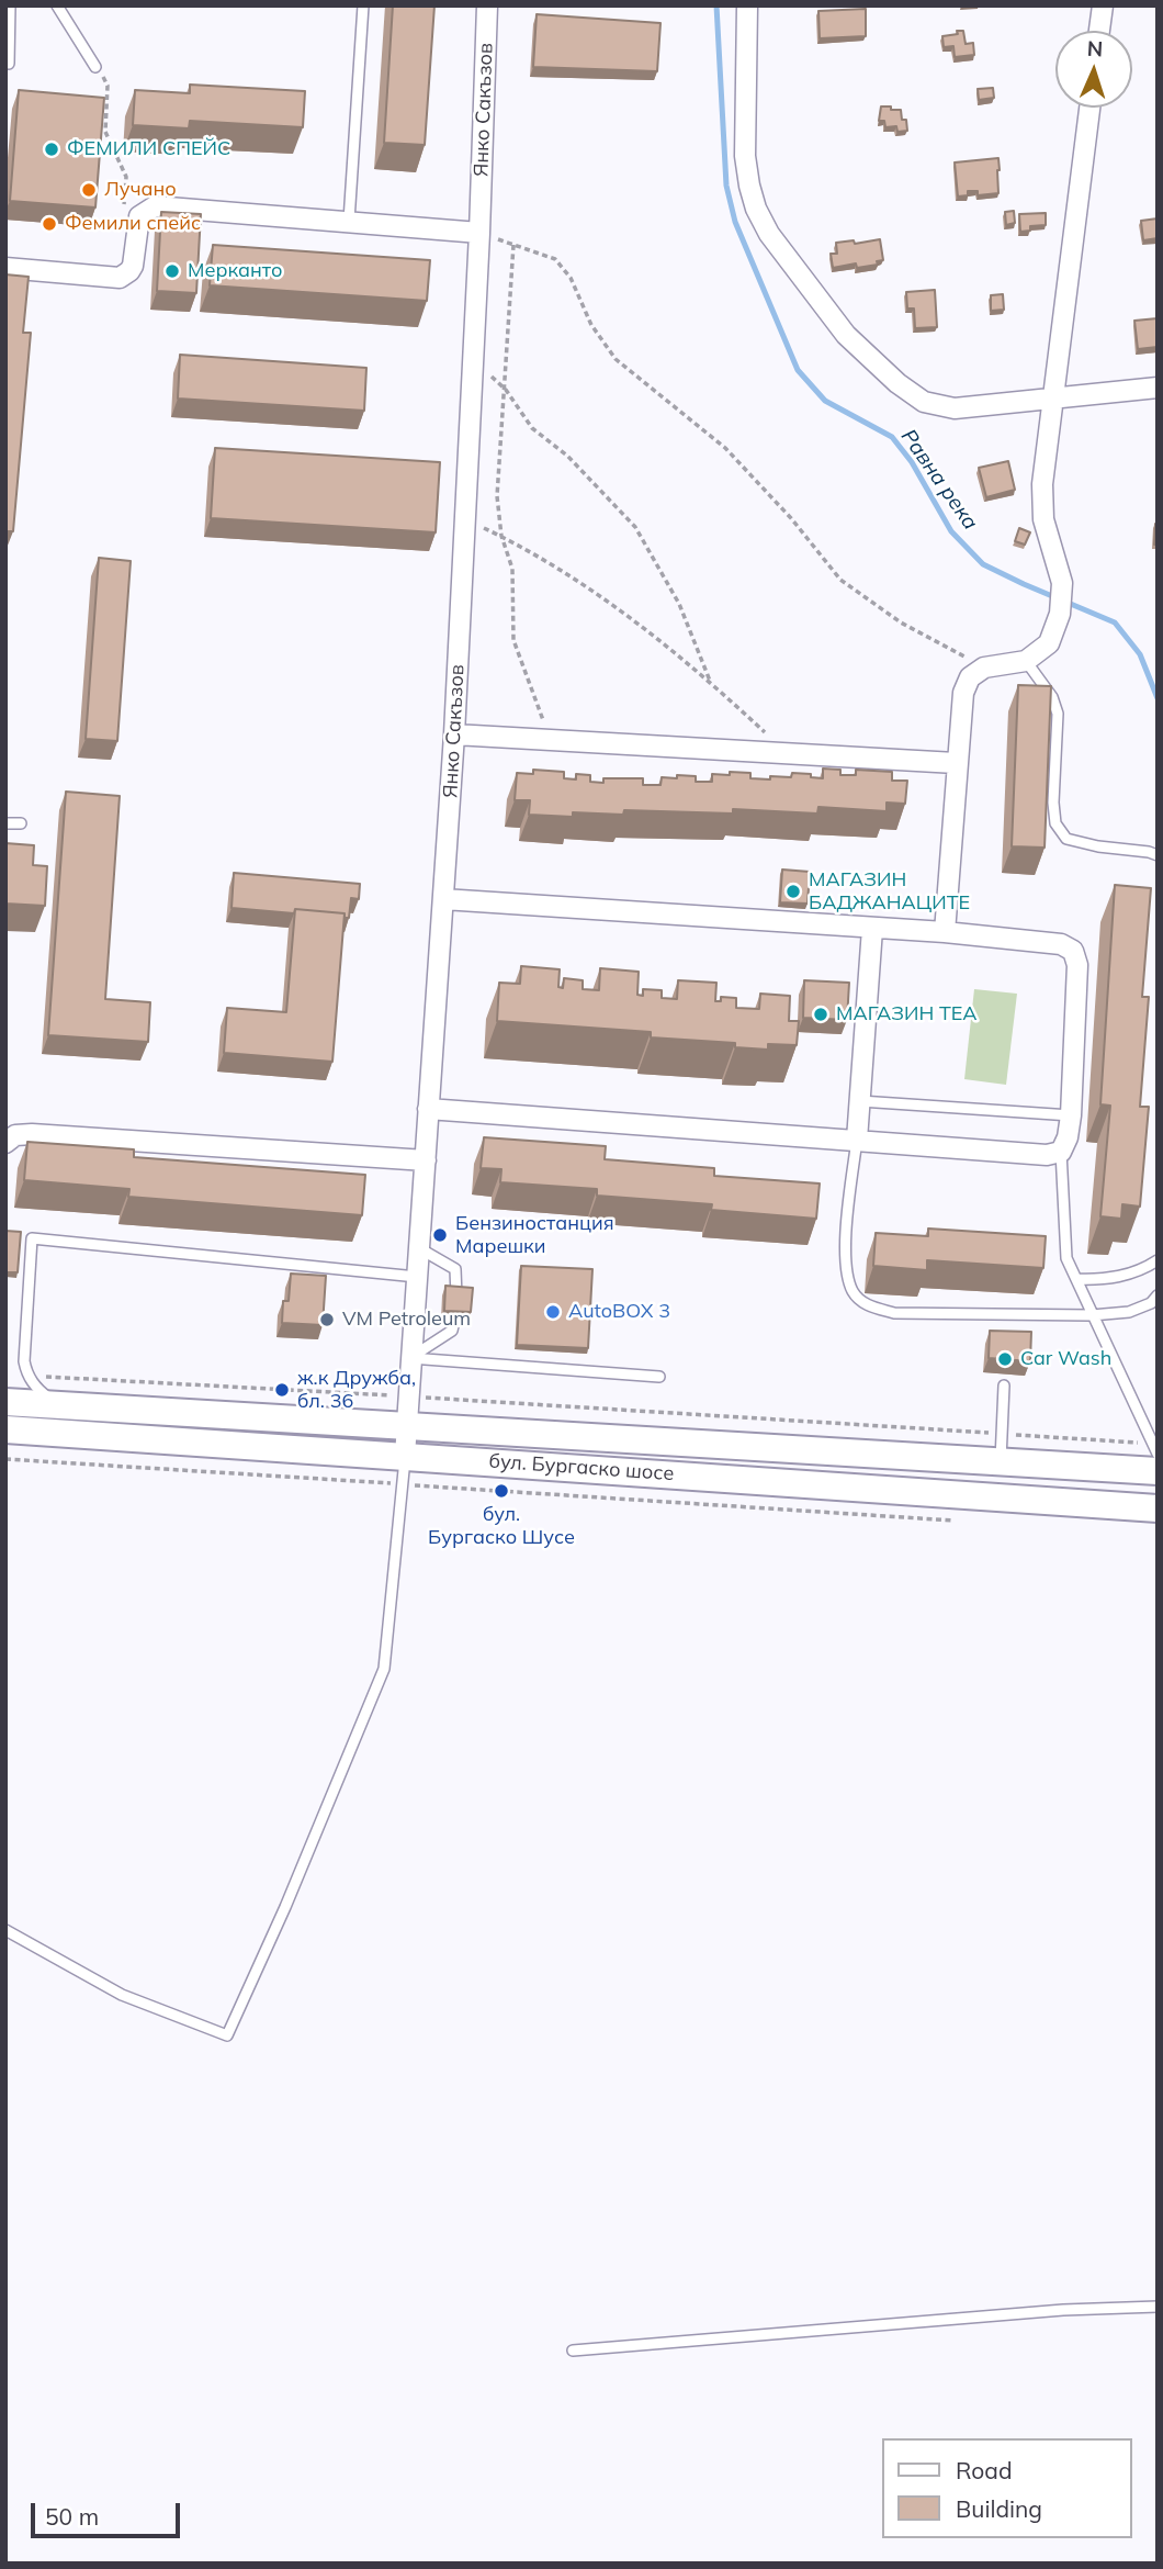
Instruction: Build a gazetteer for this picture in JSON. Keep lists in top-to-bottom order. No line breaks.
{"streets":{"main road":["бул. Бургаско шосе"],"street":["Янко Сакъзов"]},"crossings":[["Янко Сакъзов","бул. Бургаско шосе"]],"water":["Равна река"],"places":["ФЕМИЛИ СПЕЙС","Лучано","Фемили спейс","Мерканто","МАГАЗИН БАДЖАНАЦИТЕ","МАГАЗИН ТЕА","Бензиностанция Марешки","AutoBOX 3","VM Petroleum","Car Wash","ж.к Дружба, бл. 36","бул. Бургаско Шусе"],"legend":["Road","Building"],"scale_bar":"50 m","north":"top"}
